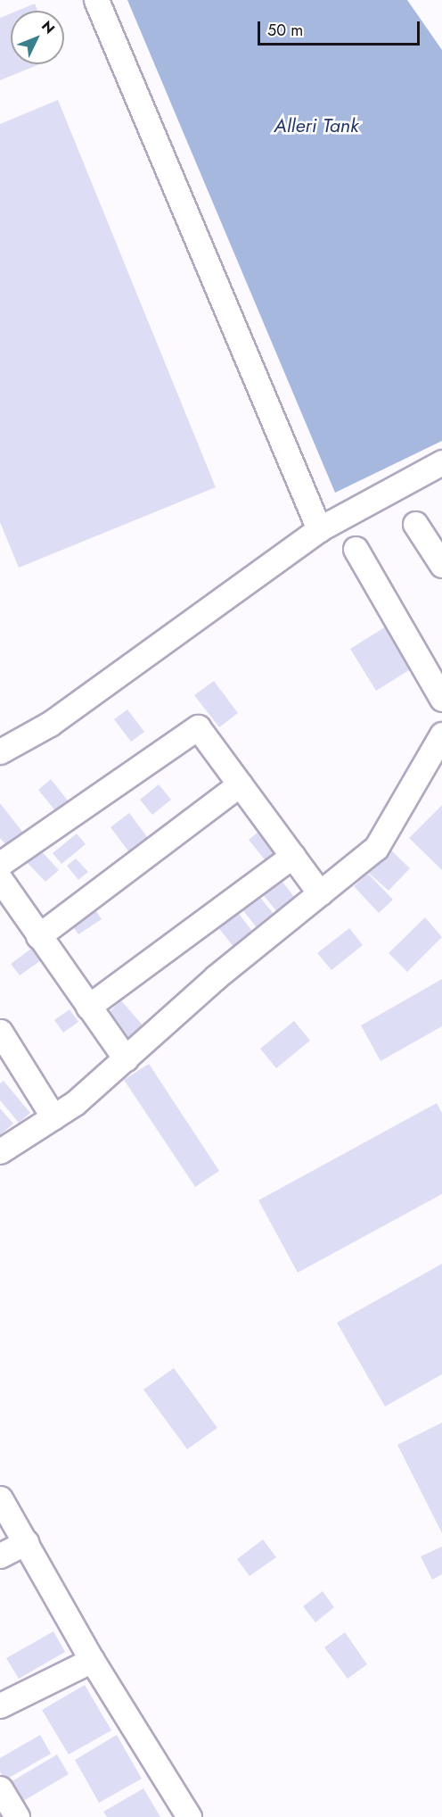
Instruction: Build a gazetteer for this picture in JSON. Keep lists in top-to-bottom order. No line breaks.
{"water":["Alleri Tank"],"scale_bar":"50 m","north":"top right"}
